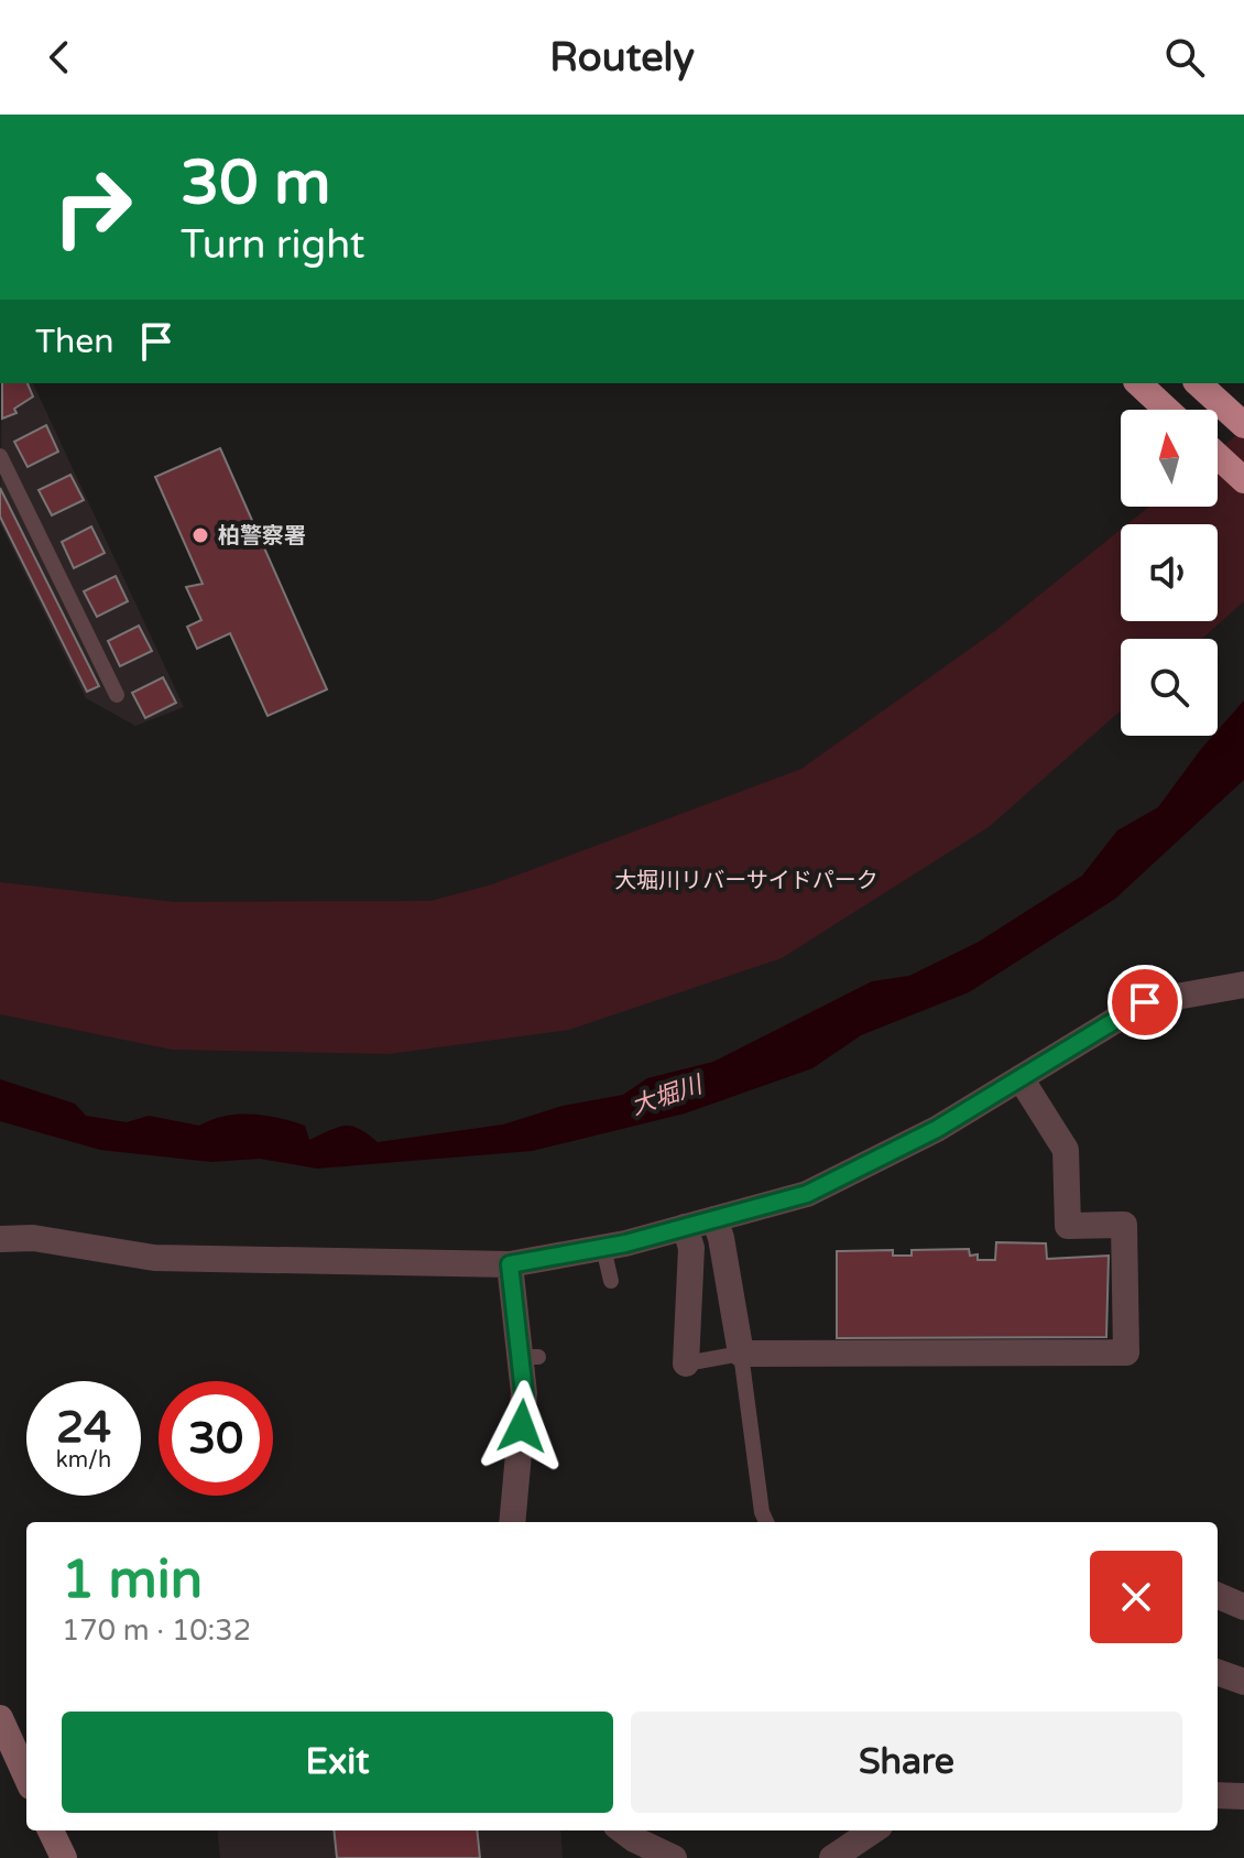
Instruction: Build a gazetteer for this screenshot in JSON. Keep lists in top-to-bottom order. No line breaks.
{"water":["大堀川"],"parks":["大堀川リバーサイドパーク"],"places":["柏警察署"],"north":"top","page":{"header":"Routely","turn":["30 m","Turn right"],"then":"Then","speed":"24 km/h","limit":"30","heading":["1 min","170 m · 10:32"],"buttons":["Exit","Share"]}}
